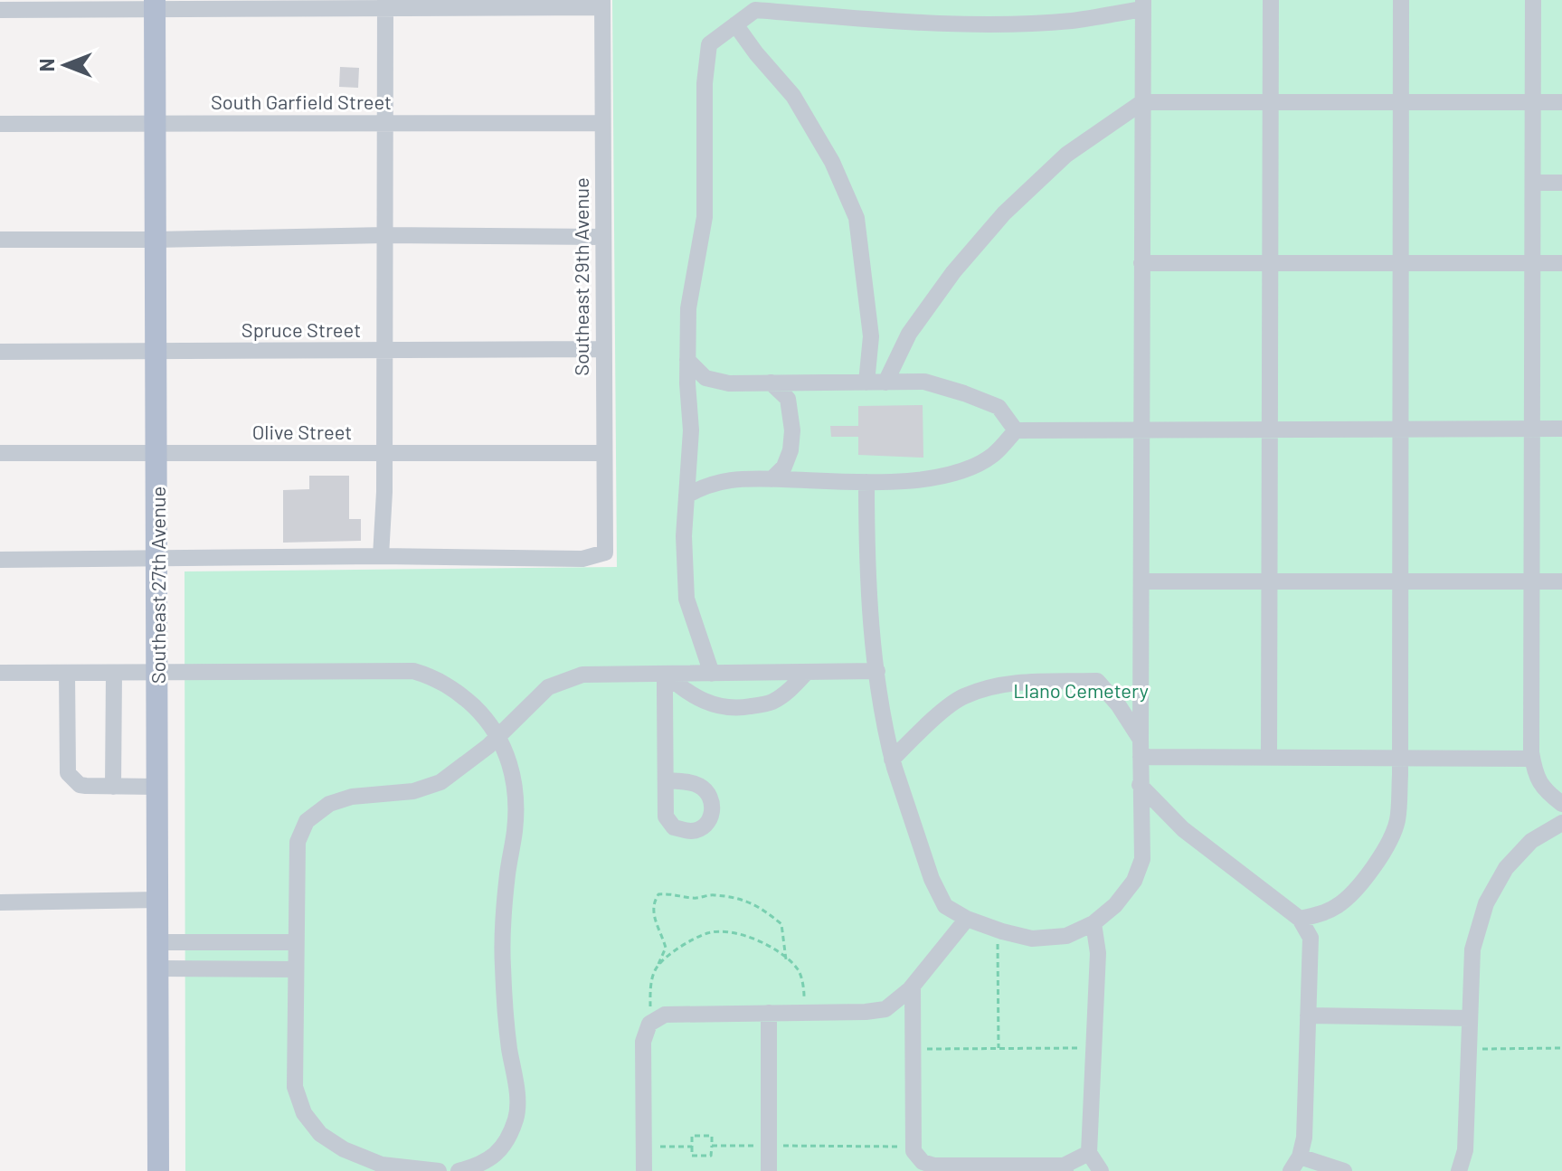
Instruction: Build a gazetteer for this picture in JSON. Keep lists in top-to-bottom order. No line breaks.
{"streets":{"main road":["Southeast 27th Avenue"],"street":["South Garfield Street","Southeast 29th Avenue","Spruce Street","Olive Street"]},"crossings":[["South Garfield Street","Southeast 29th Avenue"],["South Garfield Street","Southeast 27th Avenue"],["Southeast 29th Avenue","Spruce Street"],["Southeast 29th Avenue","Olive Street"],["Spruce Street","Southeast 27th Avenue"],["Olive Street","Southeast 27th Avenue"]],"parks":["Llano Cemetery"],"north":"left"}
